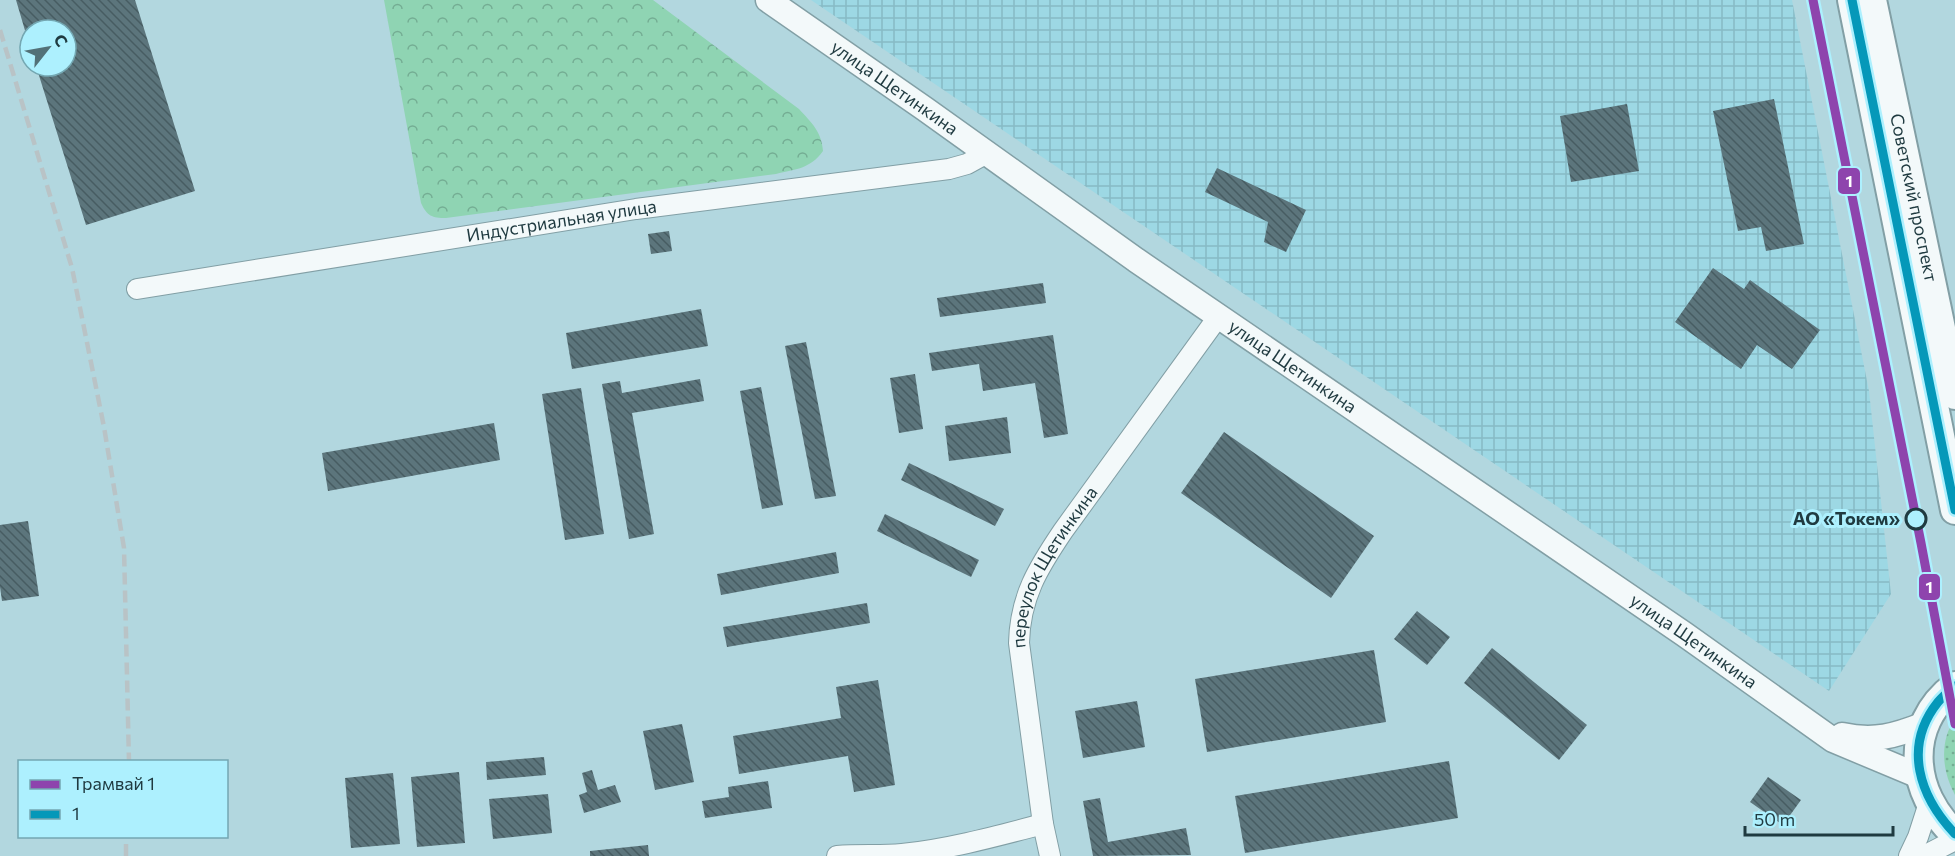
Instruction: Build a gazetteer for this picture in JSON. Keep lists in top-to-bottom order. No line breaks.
{"streets":{"main road":["Советский проспект"],"street":["улица Щетинкина","Индустриальная улица","переулок Щетинкина"]},"crossings":[["улица Щетинкина","Индустриальная улица"],["улица Щетинкина","переулок Щетинкина"]],"places":["АО «Токем»"],"lines":["tram line 1","transit line 1"],"legend":["Трамвай 1","1"],"scale_bar":"50 m","north":"top right"}
